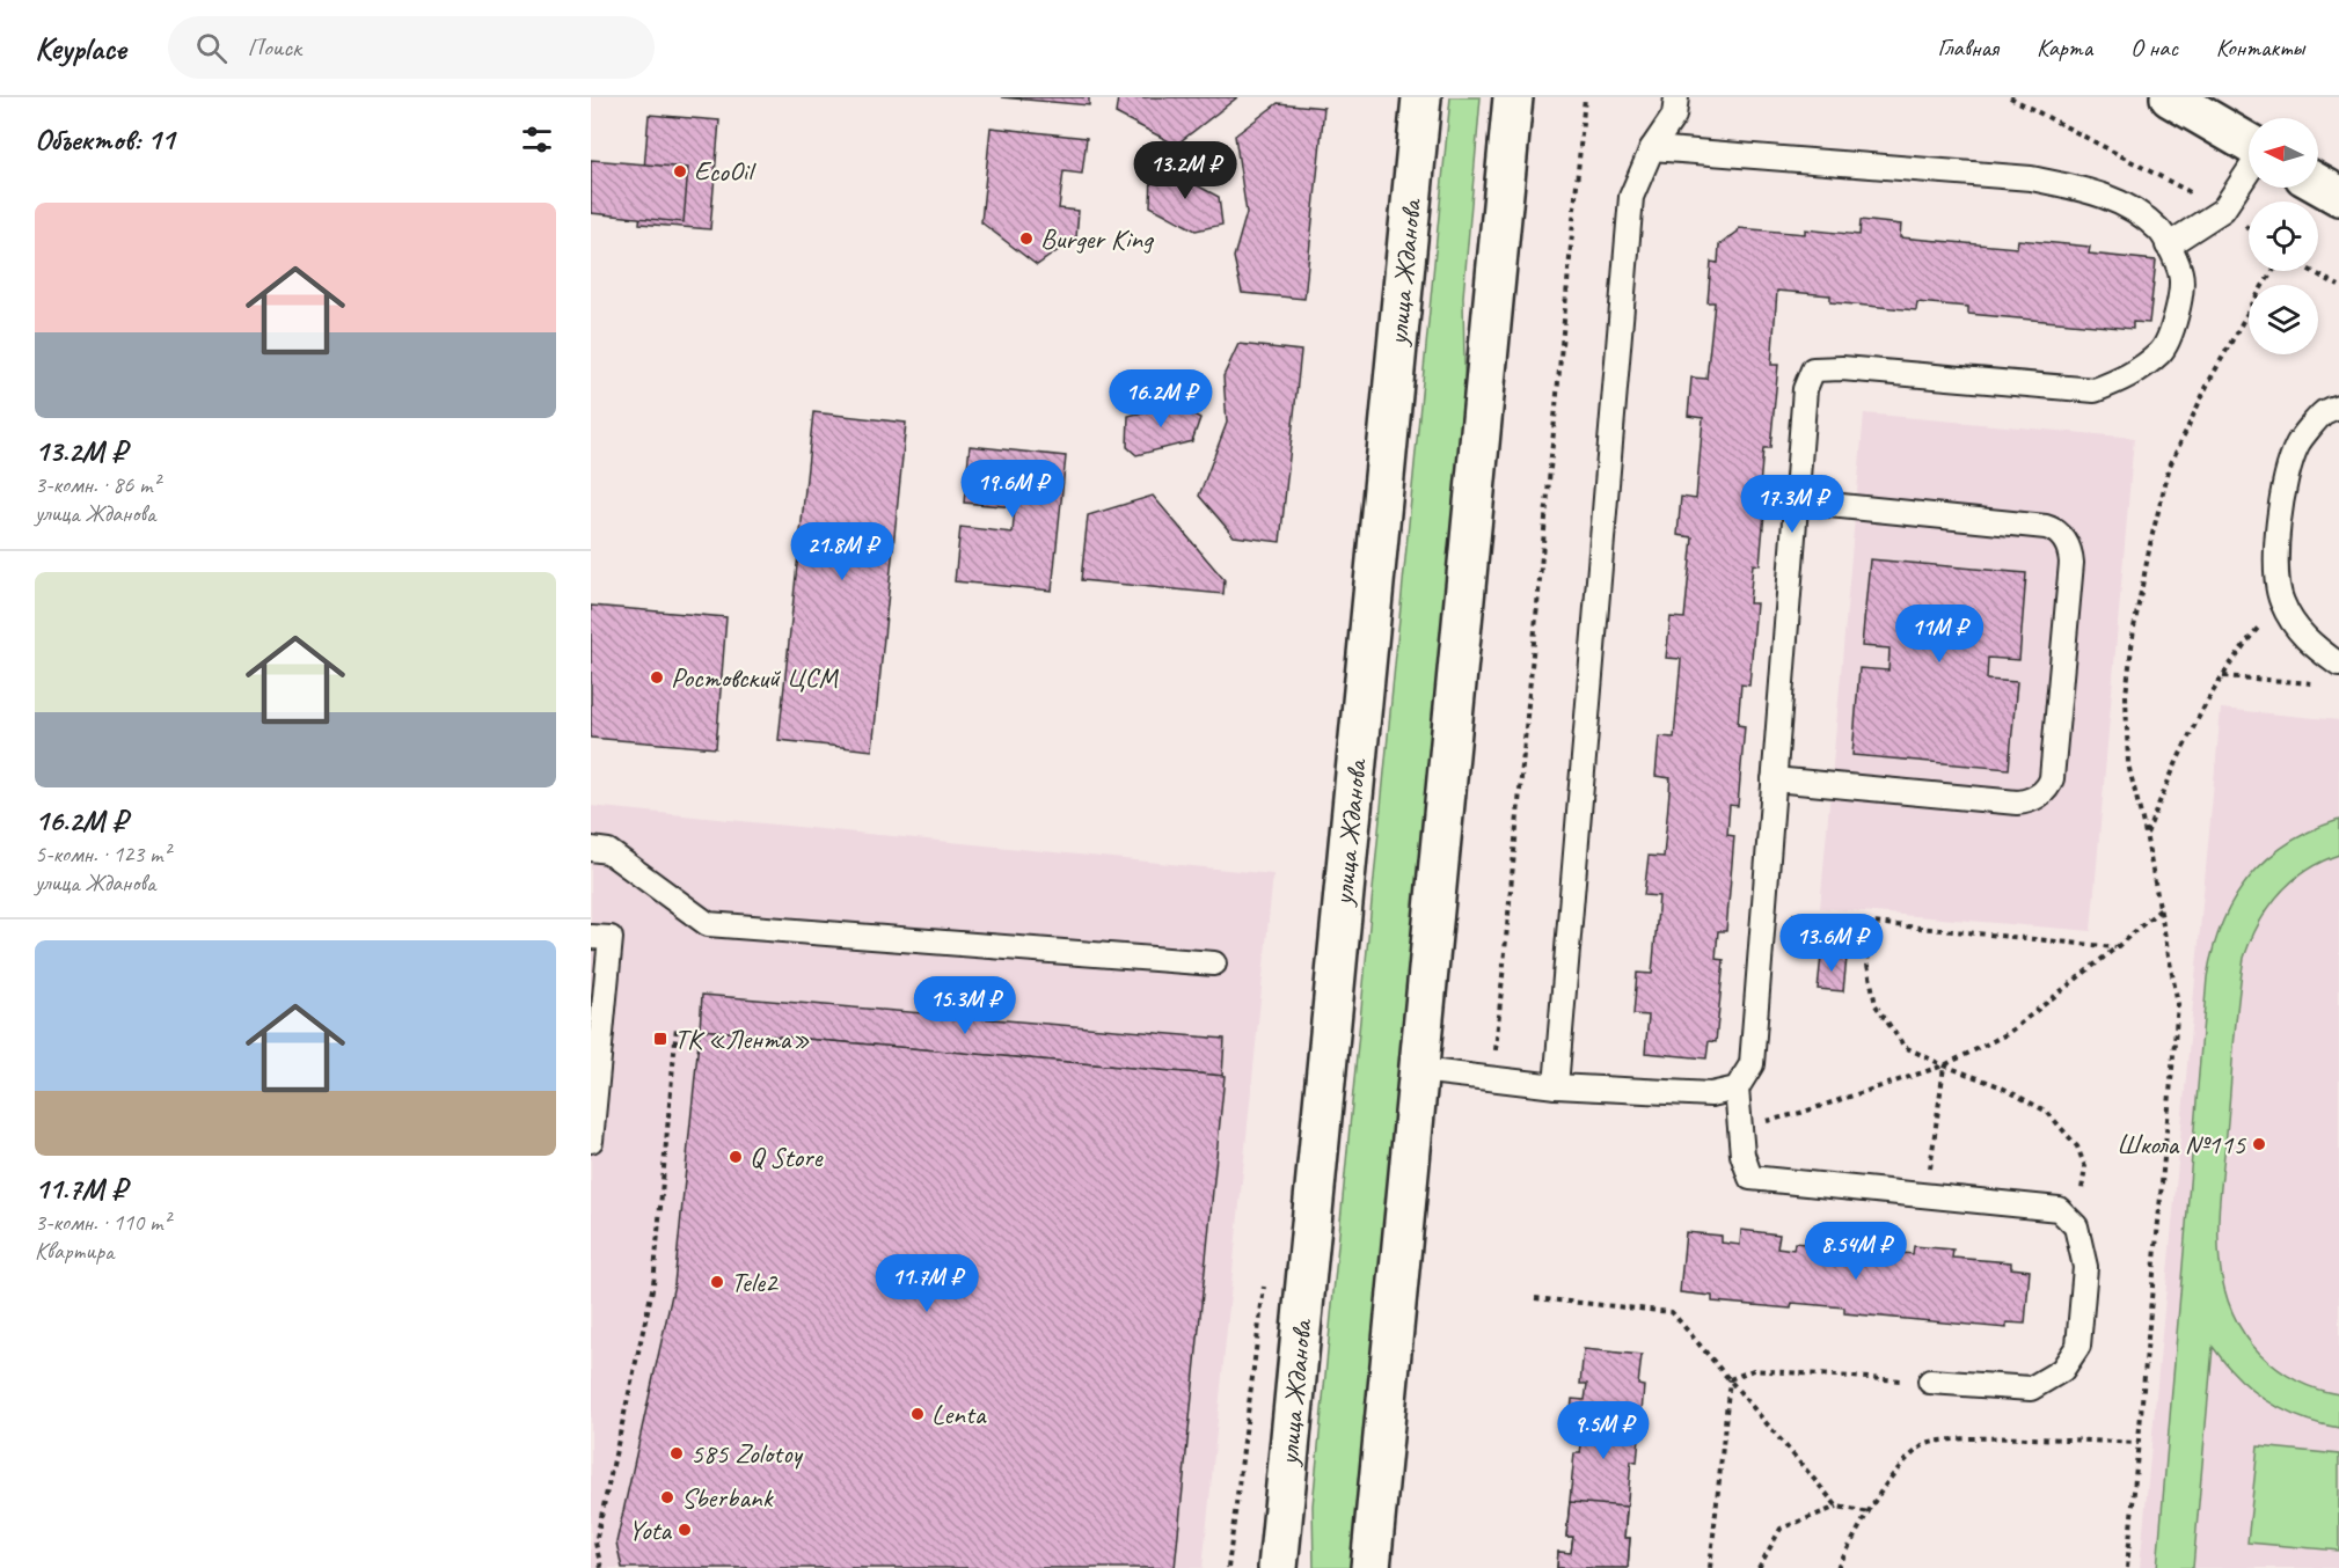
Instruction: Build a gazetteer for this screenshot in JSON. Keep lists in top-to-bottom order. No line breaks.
{"streets":{"street":["улица Жданова"]},"places":{"other":["EcoOil","Burger King","Ростовский ЦСМ","Школа №115","Q Store","Tele2","Lenta","585 Zolotoy","Sberbank","Yota"],"transit":["ТК «Лента»"]},"north":"left","page":{"header":"Keyplace","search":"Поиск","nav":["Главная","Карта","О нас","Контакты"],"heading":"Объектов: 11","price":["13.2M ₽","16.2M ₽","19.6M ₽","17.3M ₽","21.8M ₽","11M ₽","13.6M ₽","15.3M ₽","8.54M ₽","11.7M ₽","9.5M ₽"],"list":[{"name":"13.2M ₽","note":"3-комн. · 86 m² · улица Жданова"},{"name":"16.2M ₽","note":"5-комн. · 123 m² · улица Жданова"},{"name":"11.7M ₽","note":"3-комн. · 110 m² · Квартира"}]}}
